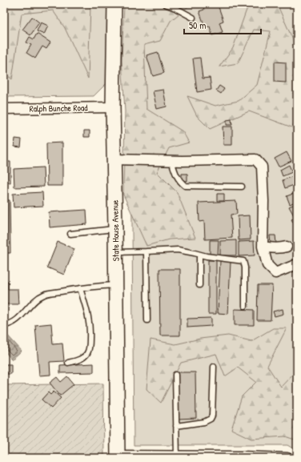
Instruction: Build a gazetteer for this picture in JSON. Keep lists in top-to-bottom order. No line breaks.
{"streets":{"main road":["State House Avenue"],"street":["Ralph Bunche Road"]},"crossings":[["Ralph Bunche Road","State House Avenue"]],"scale_bar":"50 m"}
